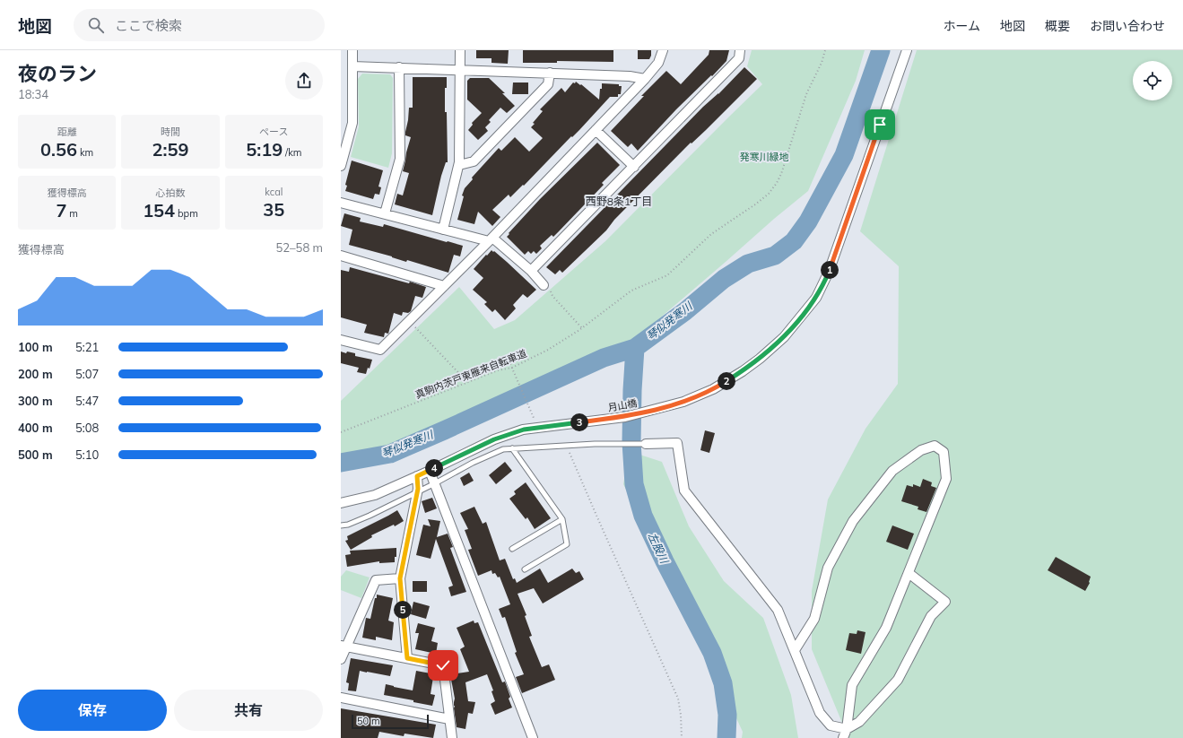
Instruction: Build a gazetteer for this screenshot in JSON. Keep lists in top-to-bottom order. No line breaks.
{"streets":{"street":["月山橋"],"path":["真駒内茨戸東雁来自転車道"]},"districts":["西野8条1丁目"],"water":["琴似発寒川","左股川"],"parks":["発寒川緑地"],"scale_bar":"50 m","page":{"header":"地図","search":"ここで検索","nav":["ホーム","地図","概要","お問い合わせ"],"heading":["夜のラン","18:34"],"stats":[["距離","0.56 km"],["時間","2:59"],["ペース","5:19 /km"],["獲得標高","7 m"],["心拍数","154 bpm"],["kcal","35"]],"chart":["獲得標高","52–58 m"],"pins":["1","2","3","4","5"],"list":[{"name":"100 m","note":"5:21"},{"name":"200 m","note":"5:07"},{"name":"300 m","note":"5:47"},{"name":"400 m","note":"5:08"},{"name":"500 m","note":"5:10"}],"buttons":["保存","共有"],"scale":"50 m"}}
